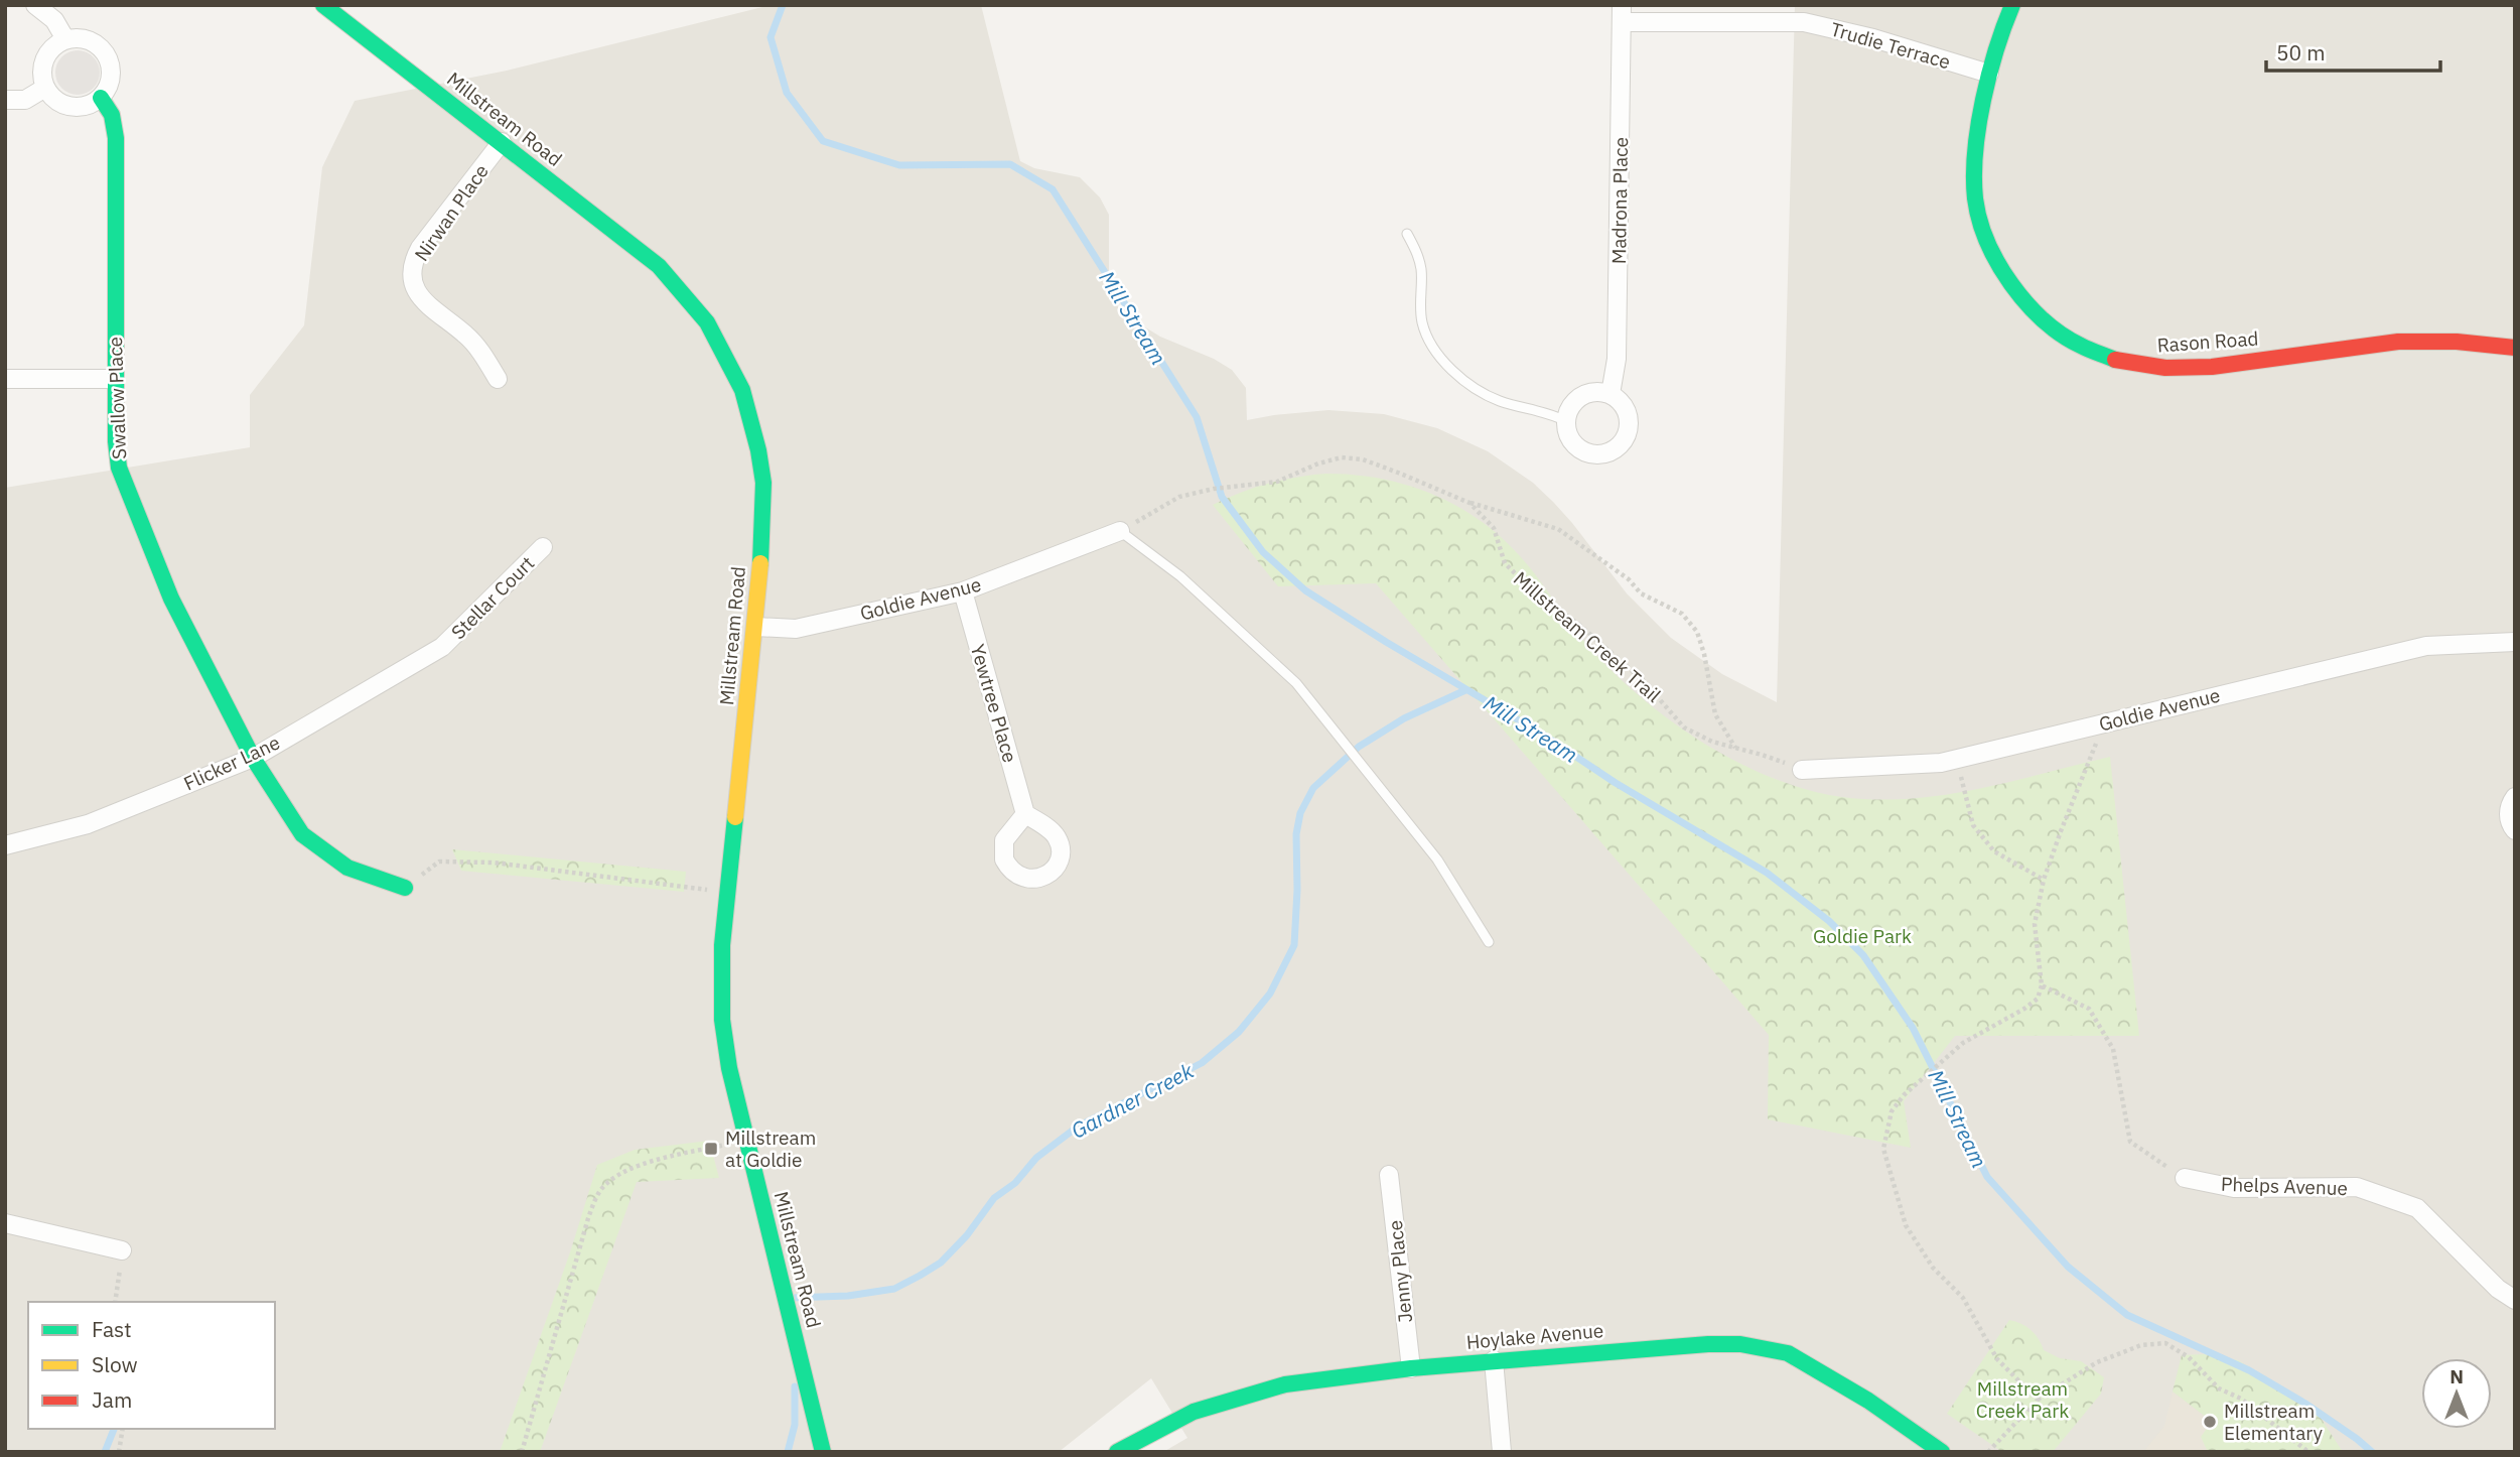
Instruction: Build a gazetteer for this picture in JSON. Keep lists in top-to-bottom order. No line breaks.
{"streets":{"street":["Trudie Terrace","Millstream Road","Madrona Place","Nirwan Place","Rason Road","Swallow Place","Stellar Court","Goldie Avenue","Yewtree Place","Flicker Lane","Phelps Avenue","Jenny Place","Hoylake Avenue"],"path":["Millstream Creek Trail"]},"crossings":[["Trudie Terrace","Madrona Place"],["Trudie Terrace","Rason Road"],["Millstream Road","Nirwan Place"],["Millstream Road","Goldie Avenue"],["Swallow Place","Flicker Lane"],["Stellar Court","Flicker Lane"],["Goldie Avenue","Millstream Creek Trail"],["Goldie Avenue","Yewtree Place"],["Jenny Place","Hoylake Avenue"]],"water":["Mill Stream","Gardner Creek"],"parks":["Goldie Park","Millstream Creek Park"],"places":{"transit":["Millstream at Goldie"],"other":["Millstream Elementary"]},"legend":["Fast","Slow","Jam"],"scale_bar":"50 m","north":"top"}
